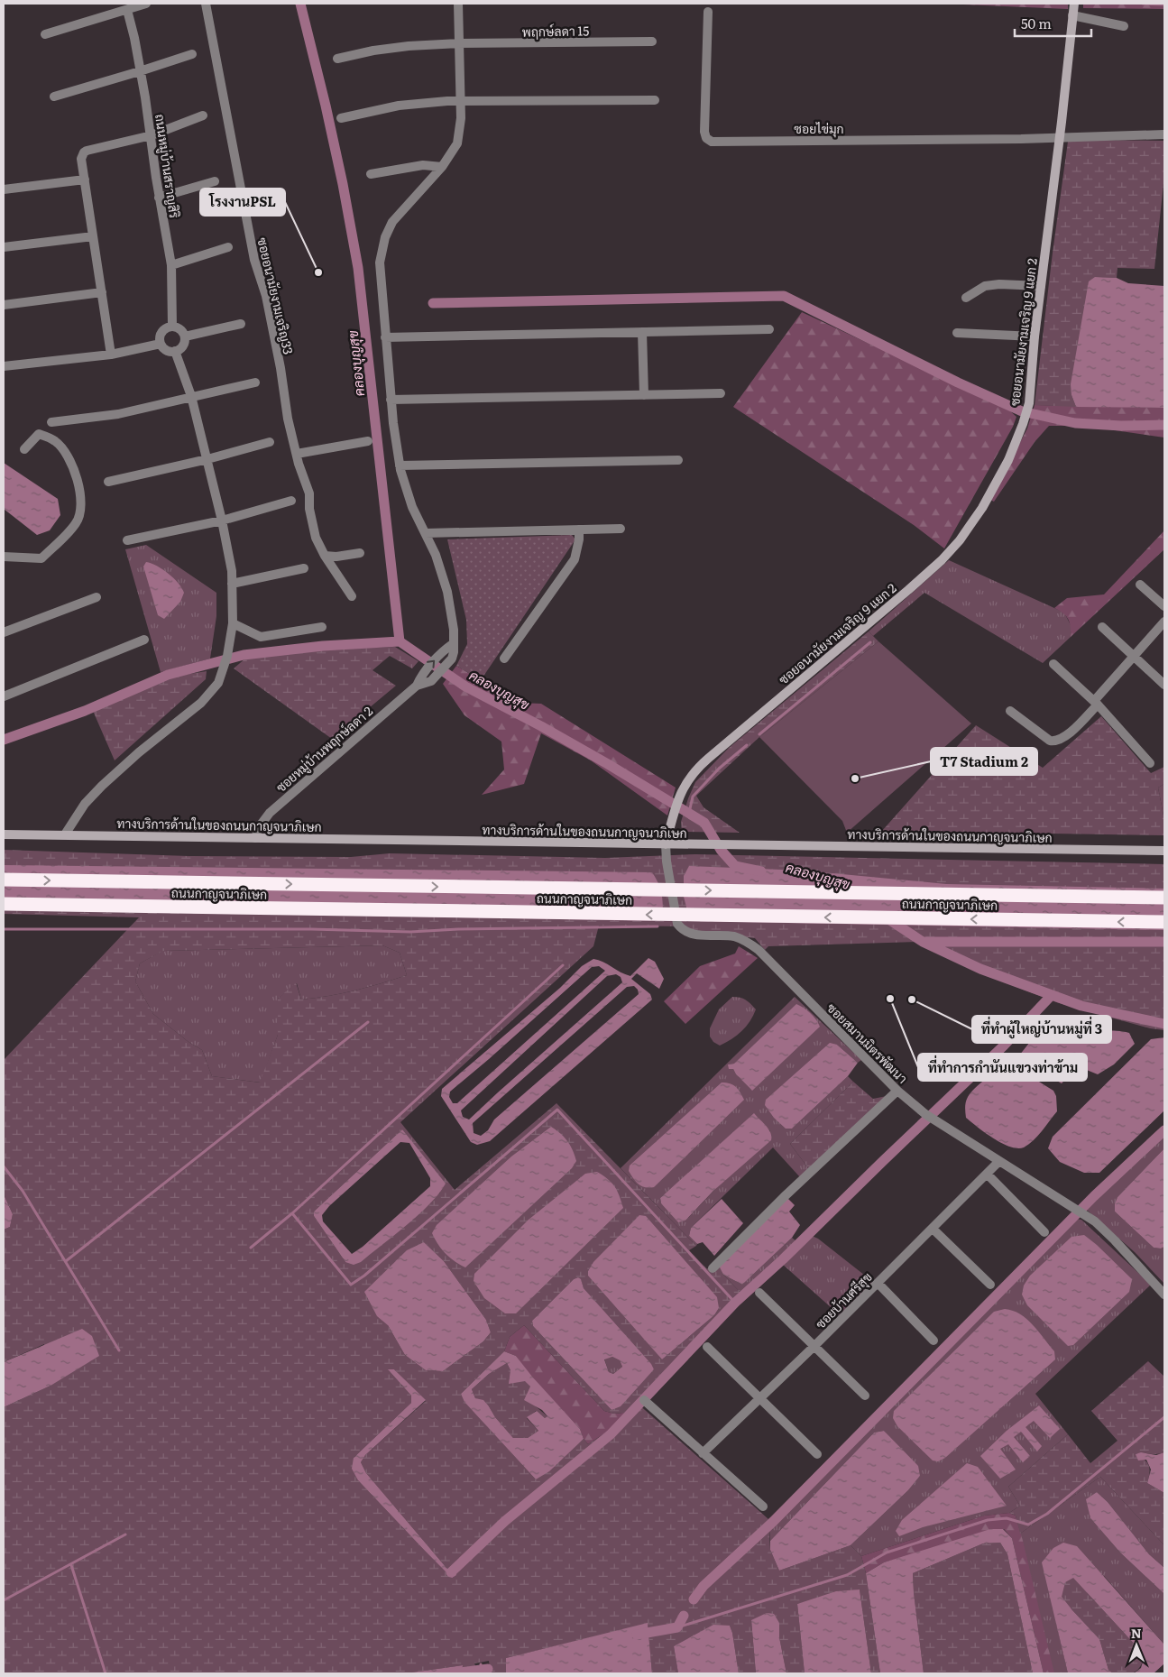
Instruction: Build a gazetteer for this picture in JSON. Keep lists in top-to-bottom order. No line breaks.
{"streets":{"highway":["ถนนกาญจนาภิเษก"],"main road":["ซอยอนามัยงามเจริญ 9 แยก 2","ทางบริการด้านในของถนนกาญจนาภิเษก"],"street":["พฤกษ์ลดา 15","ซอยไข่มุก","ถนนหมู่บ้านสราญสิริ","ซอยอนามัยงามเจริญ33","ซอยหมู่บ้านพฤกษ์ลดา 2","ซอยสมานมิตรพัฒนา","ซอยบ้านศรีสุข"]},"crossings":[["ซอยไข่มุก","ซอยอนามัยงามเจริญ 9 แยก 2"],["ซอยอนามัยงามเจริญ 9 แยก 2","ทางบริการด้านในของถนนกาญจนาภิเษก"],["ซอยอนามัยงามเจริญ 9 แยก 2","ซอยสมานมิตรพัฒนา"],["ซอยหมู่บ้านพฤกษ์ลดา 2","ทางบริการด้านในของถนนกาญจนาภิเษก"],["ทางบริการด้านในของถนนกาญจนาภิเษก","ซอยสมานมิตรพัฒนา"],["ซอยสมานมิตรพัฒนา","ซอยบ้านศรีสุข"]],"water":["คลองบุญสุข"],"places":["โรงงานPSL","T7 Stadium 2","ที่ทำการกำนันแขวงท่าข้าม","ที่ทำผู้ใหญ่บ้านหมู่ที่ 3"],"scale_bar":"50 m","north":"top"}
